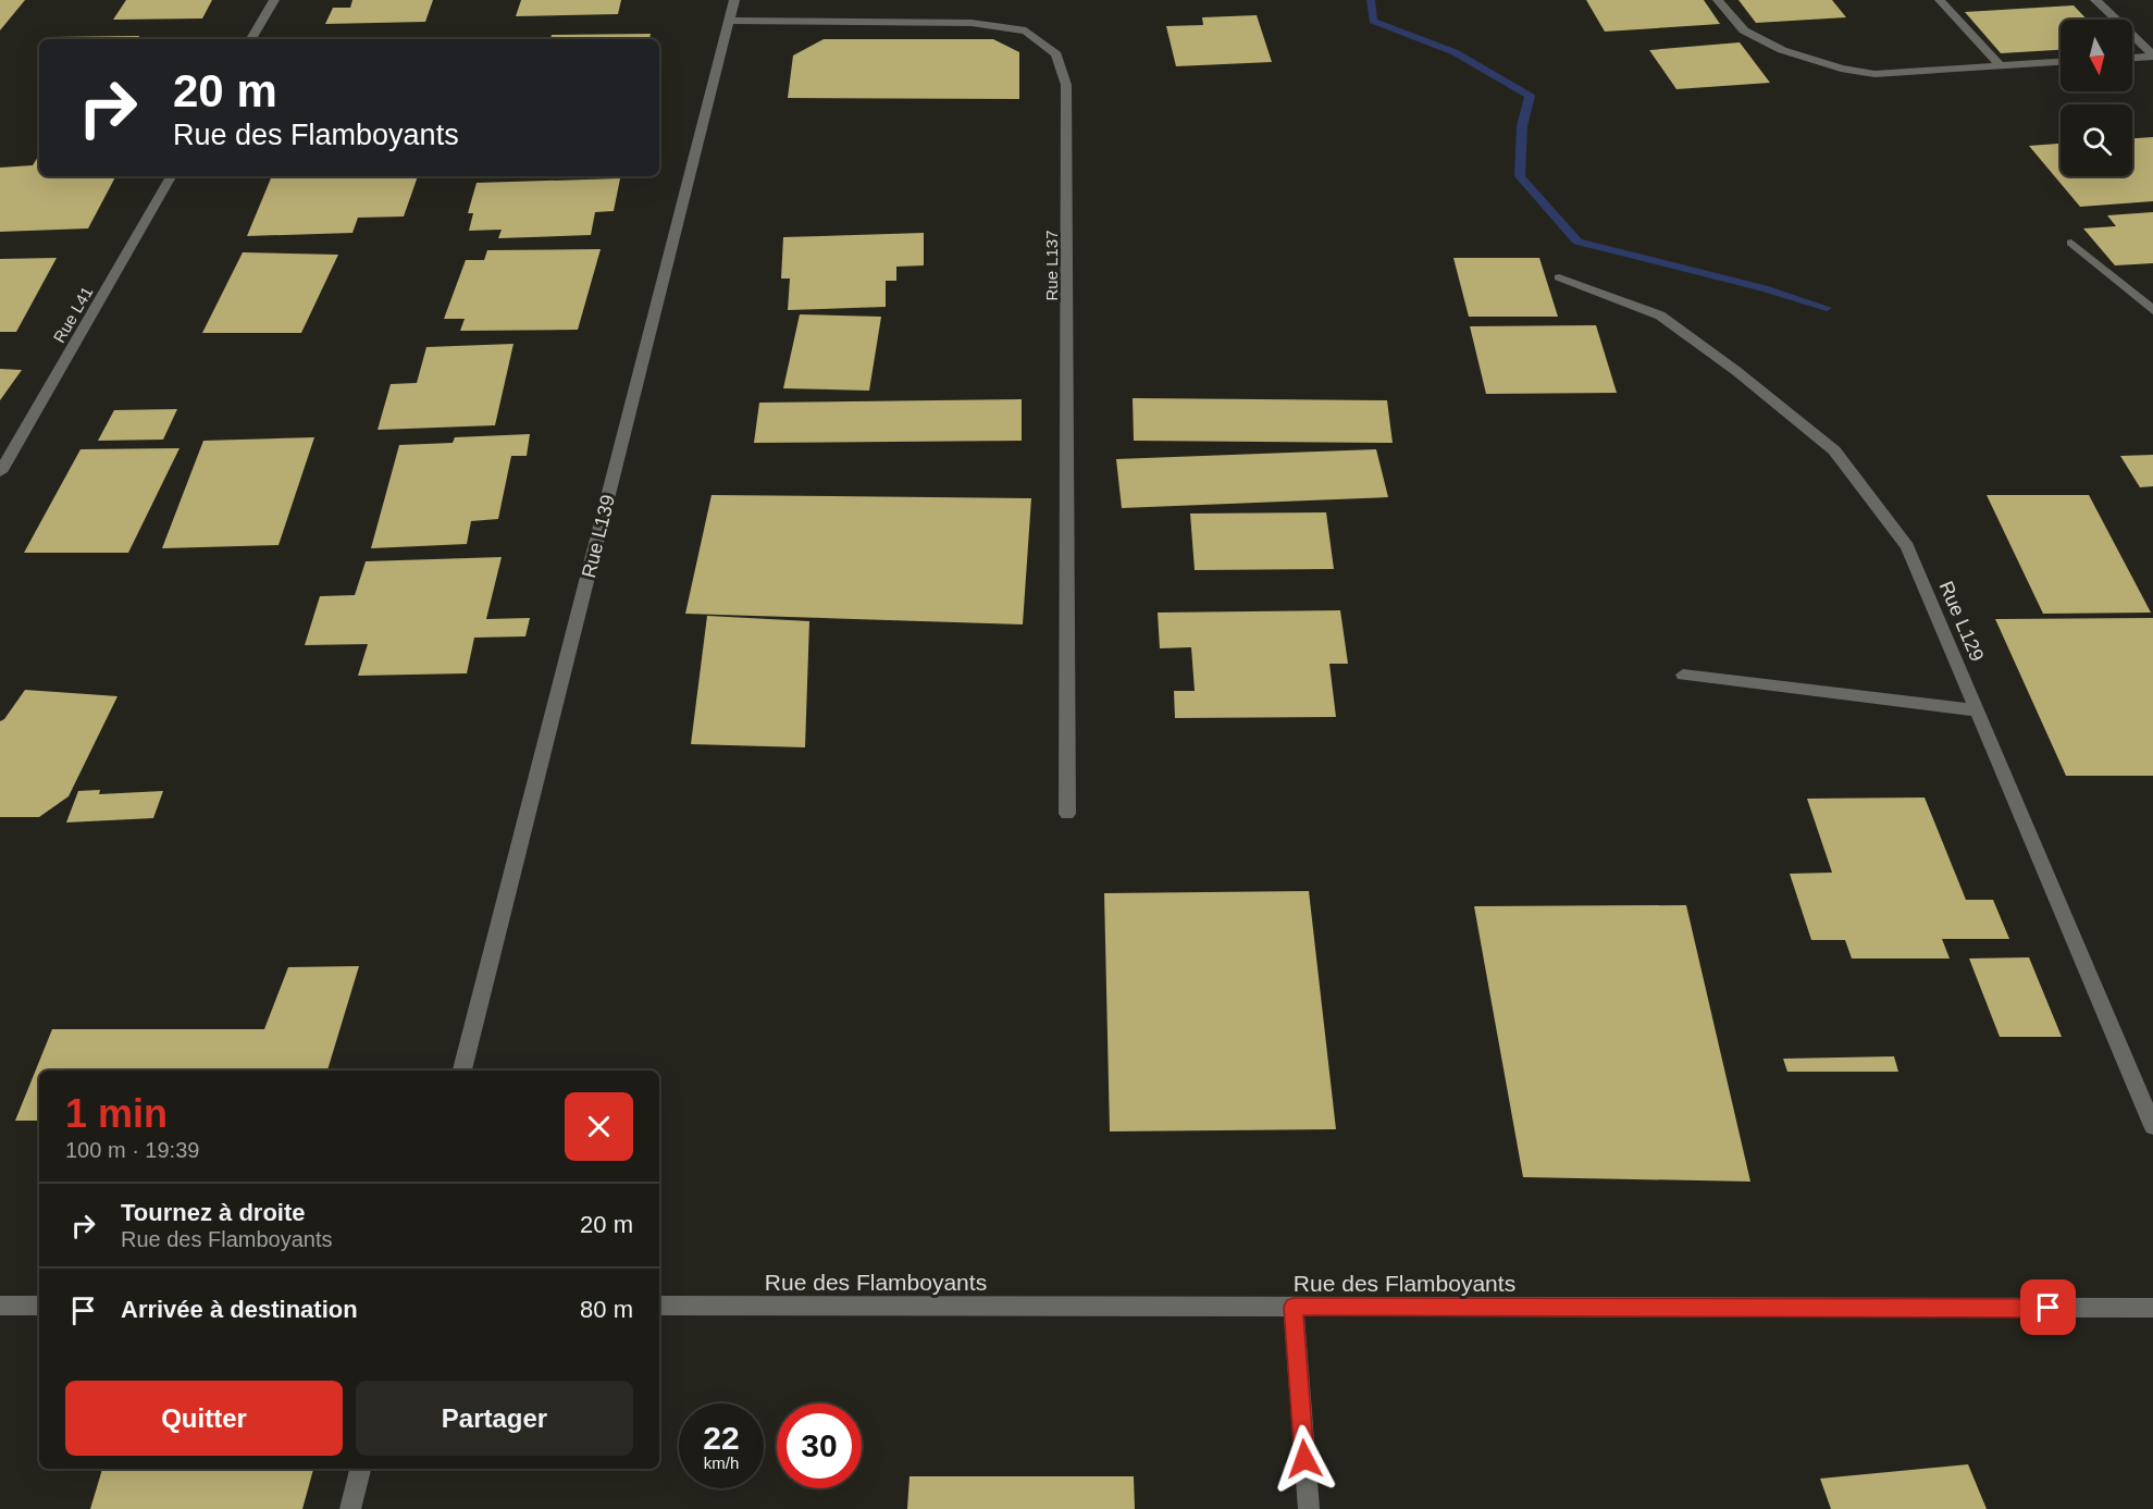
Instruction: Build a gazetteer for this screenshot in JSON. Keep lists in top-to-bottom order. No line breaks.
{"streets":{"street":["Rue L137","Rue L41","Rue L139","Rue L129","Rue des Flamboyants"]},"crossings":[["Rue L137","Rue L139"]],"north":"bottom","page":{"turn":["20 m","Rue des Flamboyants"],"heading":["1 min","100 m · 19:39"],"list":[{"name":"Tournez à droite","note":"Rue des Flamboyants","value":"20 m"},{"name":"Arrivée à destination","value":"80 m"}],"buttons":["Quitter","Partager"],"speed":"22 km/h","limit":"30"}}
